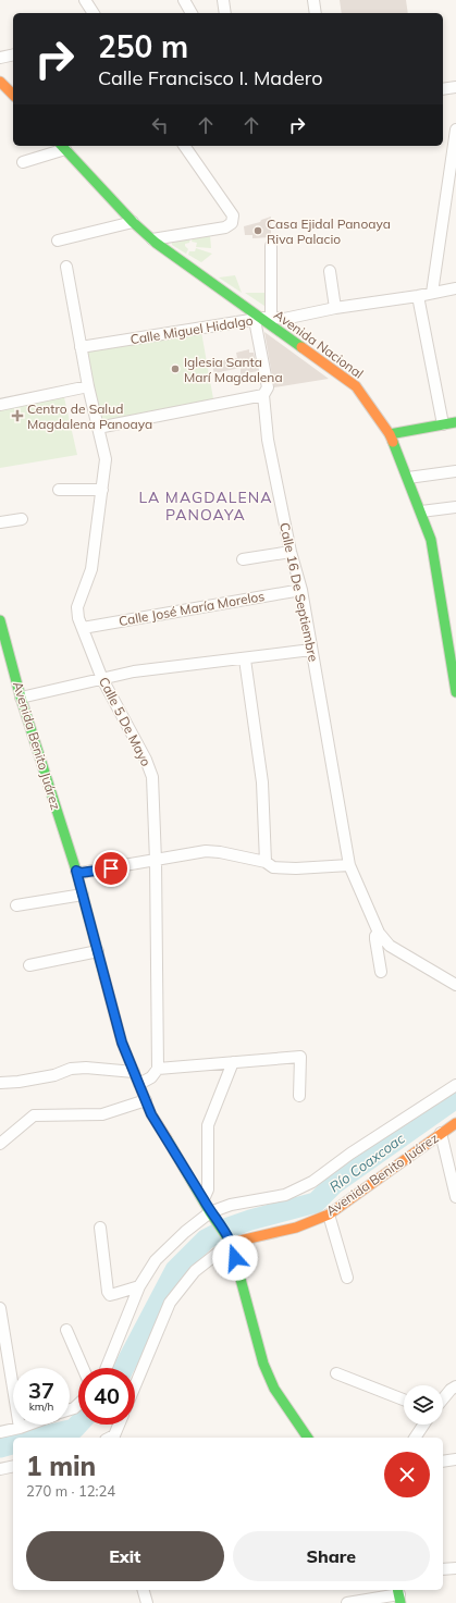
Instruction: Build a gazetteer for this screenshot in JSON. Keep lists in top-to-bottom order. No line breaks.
{"streets":{"street":["Calle Miguel Hidalgo","Avenida Nacional","Calle 16 De Septiembre","Calle José María Morelos","Calle 5 De Mayo","Avenida Benito Juárez"]},"crossings":[["Calle Miguel Hidalgo","Avenida Nacional"],["Calle Miguel Hidalgo","Calle 16 De Septiembre"],["Avenida Nacional","Calle 16 De Septiembre"],["Calle 16 De Septiembre","Calle José María Morelos"],["Calle José María Morelos","Calle 5 De Mayo"]],"districts":["LA MAGDALENA PANOAYA"],"water":["Río Coaxcoac"],"places":{"other":["Casa Ejidal Panoaya Riva Palacio","Iglesia Santa Marí Magdalena"],"health":["Centro de Salud Magdalena Panoaya"]},"page":{"turn":["250 m","Calle Francisco I. Madero"],"speed":"37 km/h","limit":"40","heading":["1 min","270 m · 12:24"],"buttons":["Exit","Share"]}}
